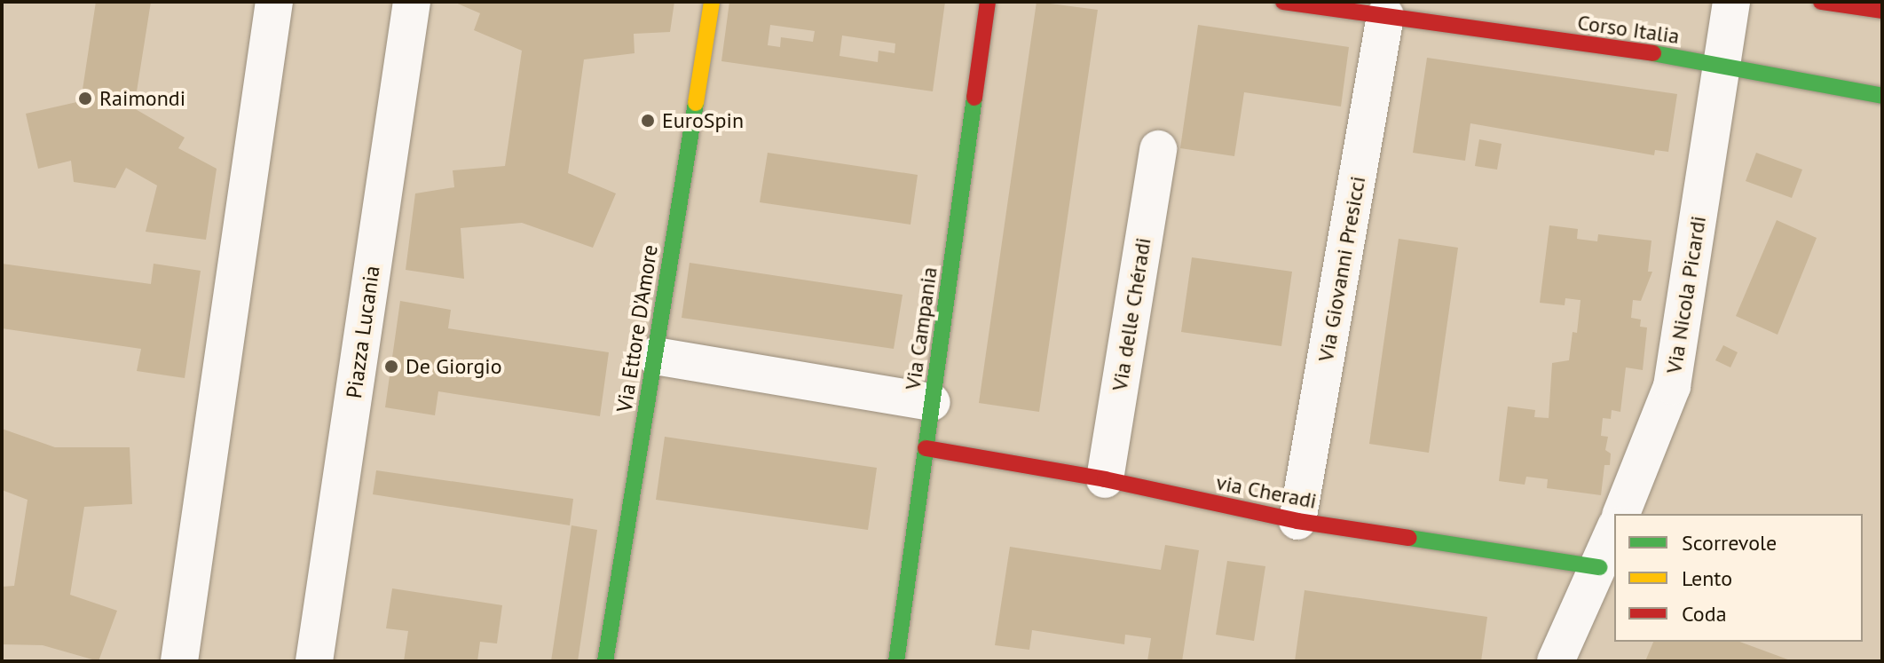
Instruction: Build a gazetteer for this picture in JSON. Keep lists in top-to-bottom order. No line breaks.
{"streets":{"street":["Corso Italia","Via Giovanni Presicci","Via Nicola Picardi","Via delle Chéradi","Via Ettore D'Amore","Via Campania","Piazza Lucania","via Cheradi"]},"crossings":[["Corso Italia","Via Giovanni Presicci"],["Corso Italia","Via Nicola Picardi"],["Via Giovanni Presicci","via Cheradi"],["Via delle Chéradi","via Cheradi"],["Via Campania","via Cheradi"]],"places":["Raimondi","EuroSpin","De Giorgio"],"legend":["Scorrevole","Lento","Coda"]}
